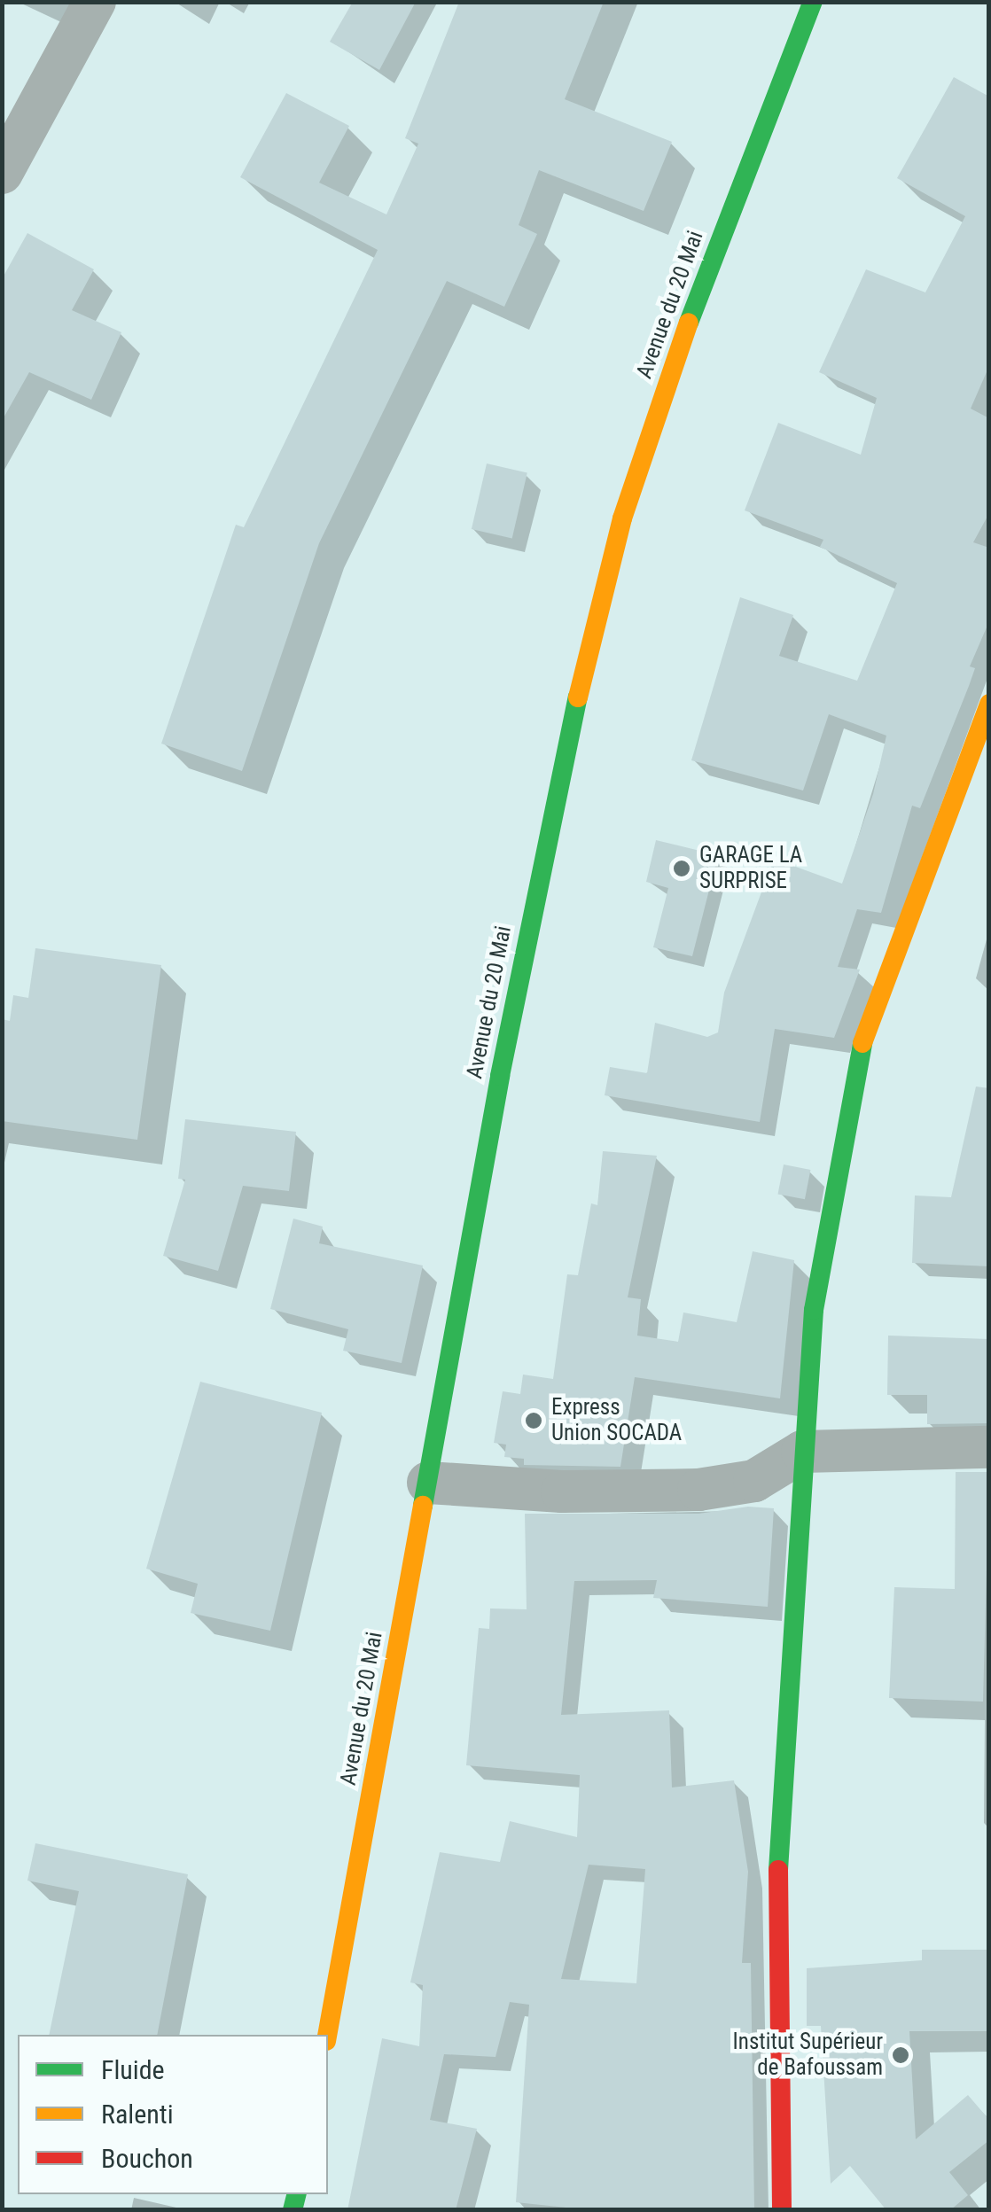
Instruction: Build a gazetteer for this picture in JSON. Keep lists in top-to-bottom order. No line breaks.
{"streets":{"main road":["Avenue du 20 Mai"]},"places":["GARAGE LA SURPRISE","Express Union SOCADA","Institut Supérieur de Bafoussam"],"legend":["Fluide","Ralenti","Bouchon"]}
